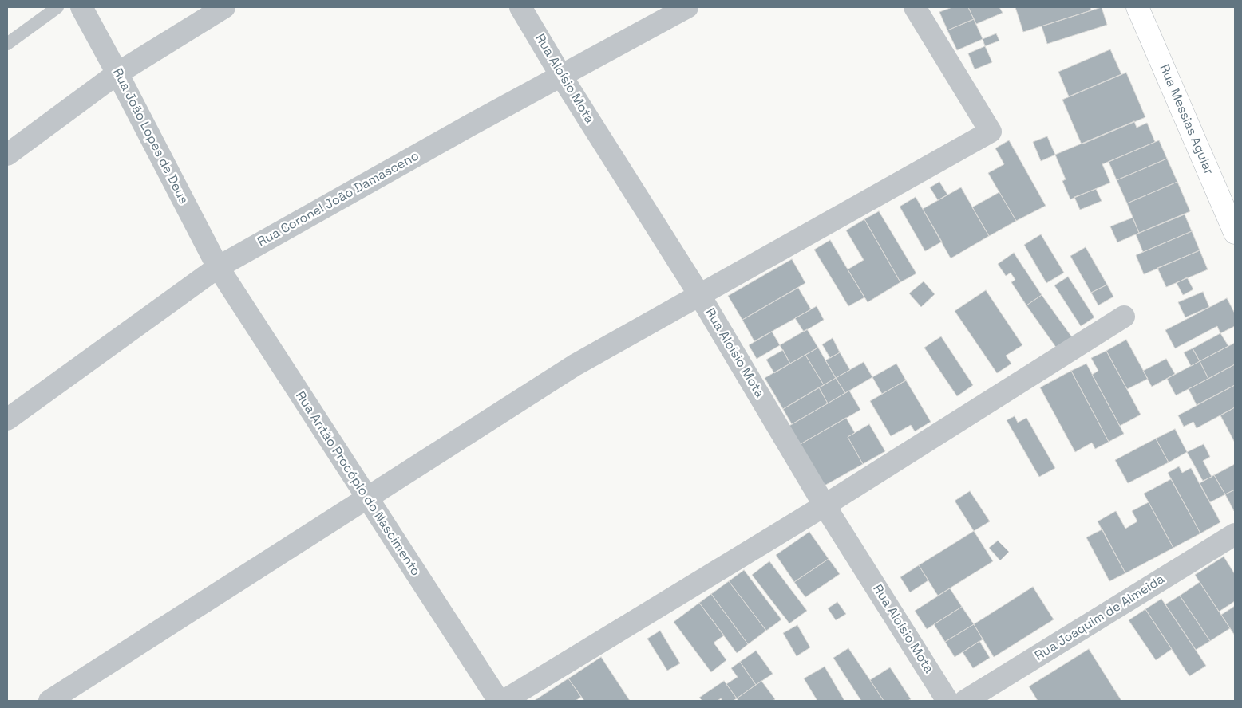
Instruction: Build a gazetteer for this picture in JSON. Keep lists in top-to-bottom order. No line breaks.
{"streets":{"street":["Rua Aloísio Mota","Rua Messias Aguiar","Rua João Lopes de Deus","Rua Coronel João Damasceno","Rua Antão Procópio do Nascimento","Rua Joaquim de Almeida"]},"crossings":[["Rua Aloísio Mota","Rua Coronel João Damasceno"],["Rua João Lopes de Deus","Rua Coronel João Damasceno"],["Rua João Lopes de Deus","Rua Antão Procópio do Nascimento"],["Rua Coronel João Damasceno","Rua Antão Procópio do Nascimento"]]}
